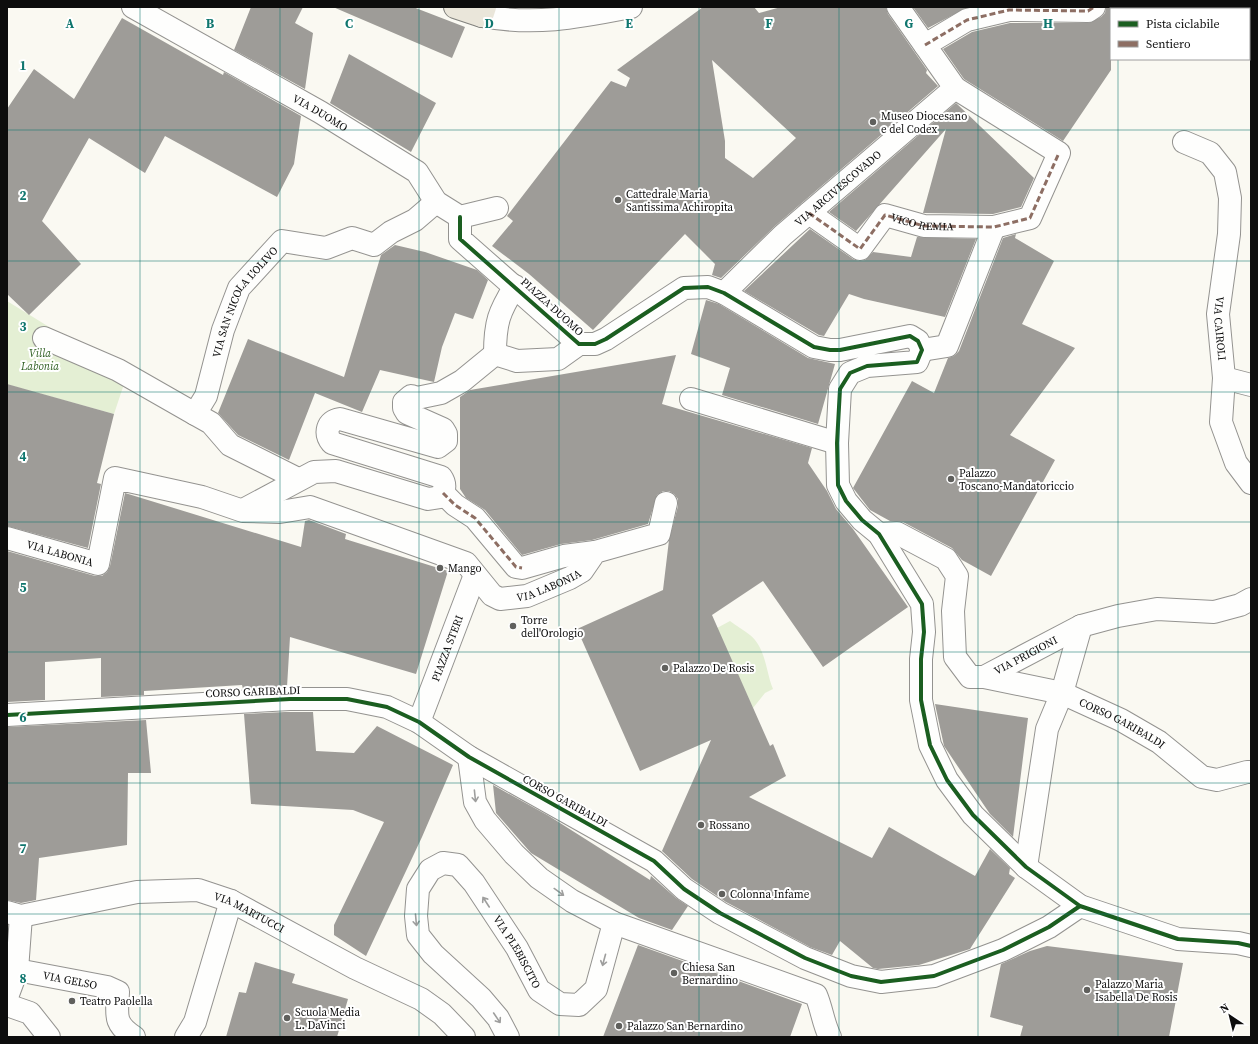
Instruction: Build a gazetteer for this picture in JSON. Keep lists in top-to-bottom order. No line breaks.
{"streets":{"street":["VIA DUOMO","VIA ARCIVESCOVADO","VICO REMIA","VIA SAN NICOLA L'OLIVO","PIAZZA DUOMO","VIA CAIROLI","VIA LABONIA","PIAZZA STERI","VIA PRIGIONI","CORSO GARIBALDI","VIA MARTUCCI","VIA PLEBISCITO","VIA GELSO"]},"crossings":[["VIA DUOMO","VIA SAN NICOLA L'OLIVO"],["VIA DUOMO","PIAZZA DUOMO"],["VIA ARCIVESCOVADO","VICO REMIA"],["VIA ARCIVESCOVADO","PIAZZA DUOMO"],["VIA LABONIA","PIAZZA STERI"],["PIAZZA STERI","CORSO GARIBALDI"],["VIA PRIGIONI","CORSO GARIBALDI"]],"parks":["Villa Labonia"],"places":["Museo Diocesano e del Codex","Cattedrale Maria Santissima Achiropita","Palazzo Toscano-Mandatoriccio","Mango","Torre dell'Orologio","Palazzo De Rosis","Rossano","Colonna Infame","Chiesa San Bernardino","Palazzo Maria Isabella De Rosis","Teatro Paolella","Scuola Media L. DaVinci","Palazzo San Bernardino"],"legend":["Pista ciclabile","Sentiero"],"north":"top left","grid":{"columns":["A","B","C","D","E","F","G","H"],"rows":["1","2","3","4","5","6","7","8"]}}
